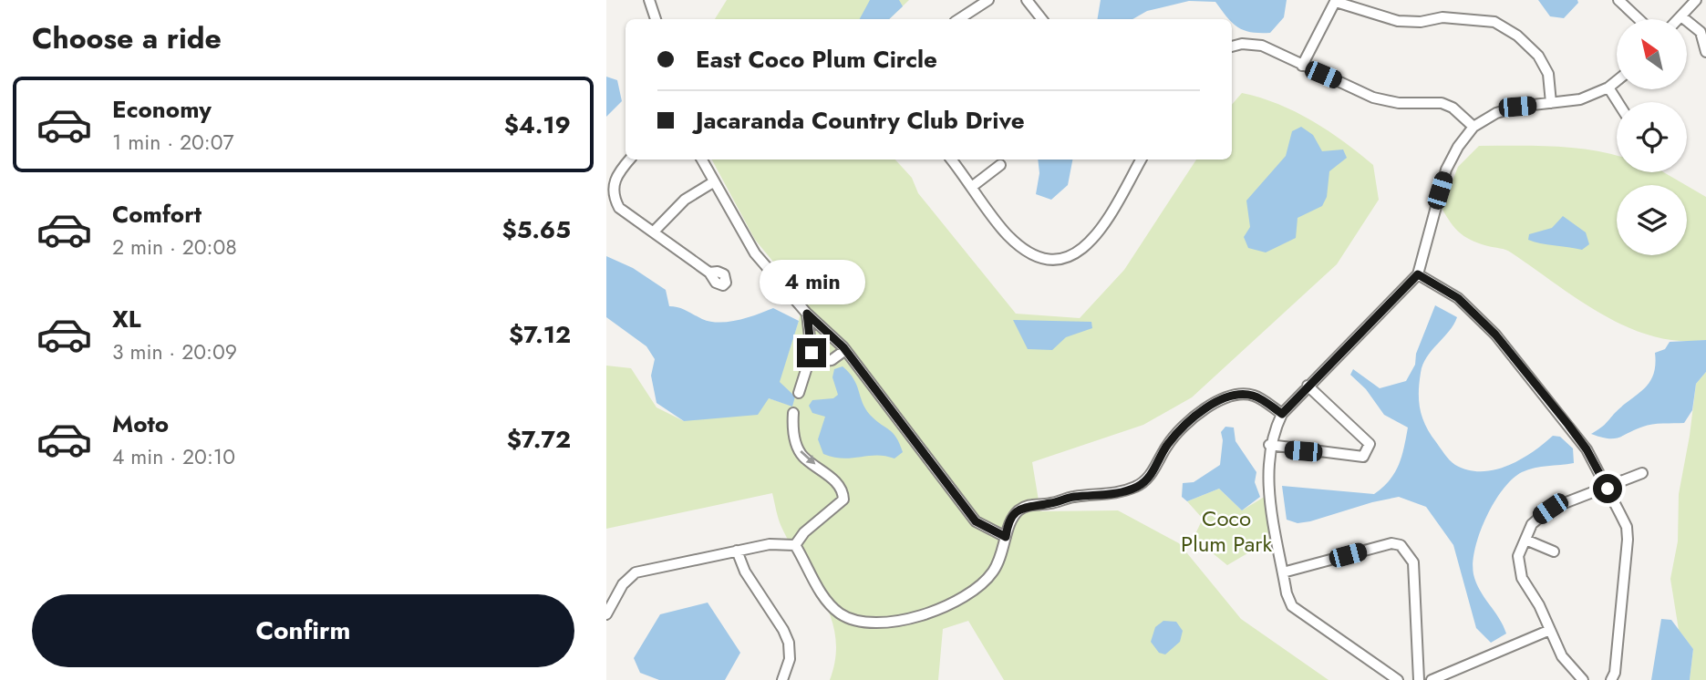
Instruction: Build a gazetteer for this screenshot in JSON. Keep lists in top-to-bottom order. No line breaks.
{"parks":["Coco Plum Park"],"north":"top left","page":{"heading":"Choose a ride","banner":["East Coco Plum Circle","Jacaranda Country Club Drive"],"list":[{"name":"Economy","note":"1 min · 20:07","value":"$4.19"},{"name":"Comfort","note":"2 min · 20:08","value":"$5.65"},{"name":"XL","note":"3 min · 20:09","value":"$7.12"},{"name":"Moto","note":"4 min · 20:10","value":"$7.72"}],"bubble":"4 min","buttons":"Confirm"}}
